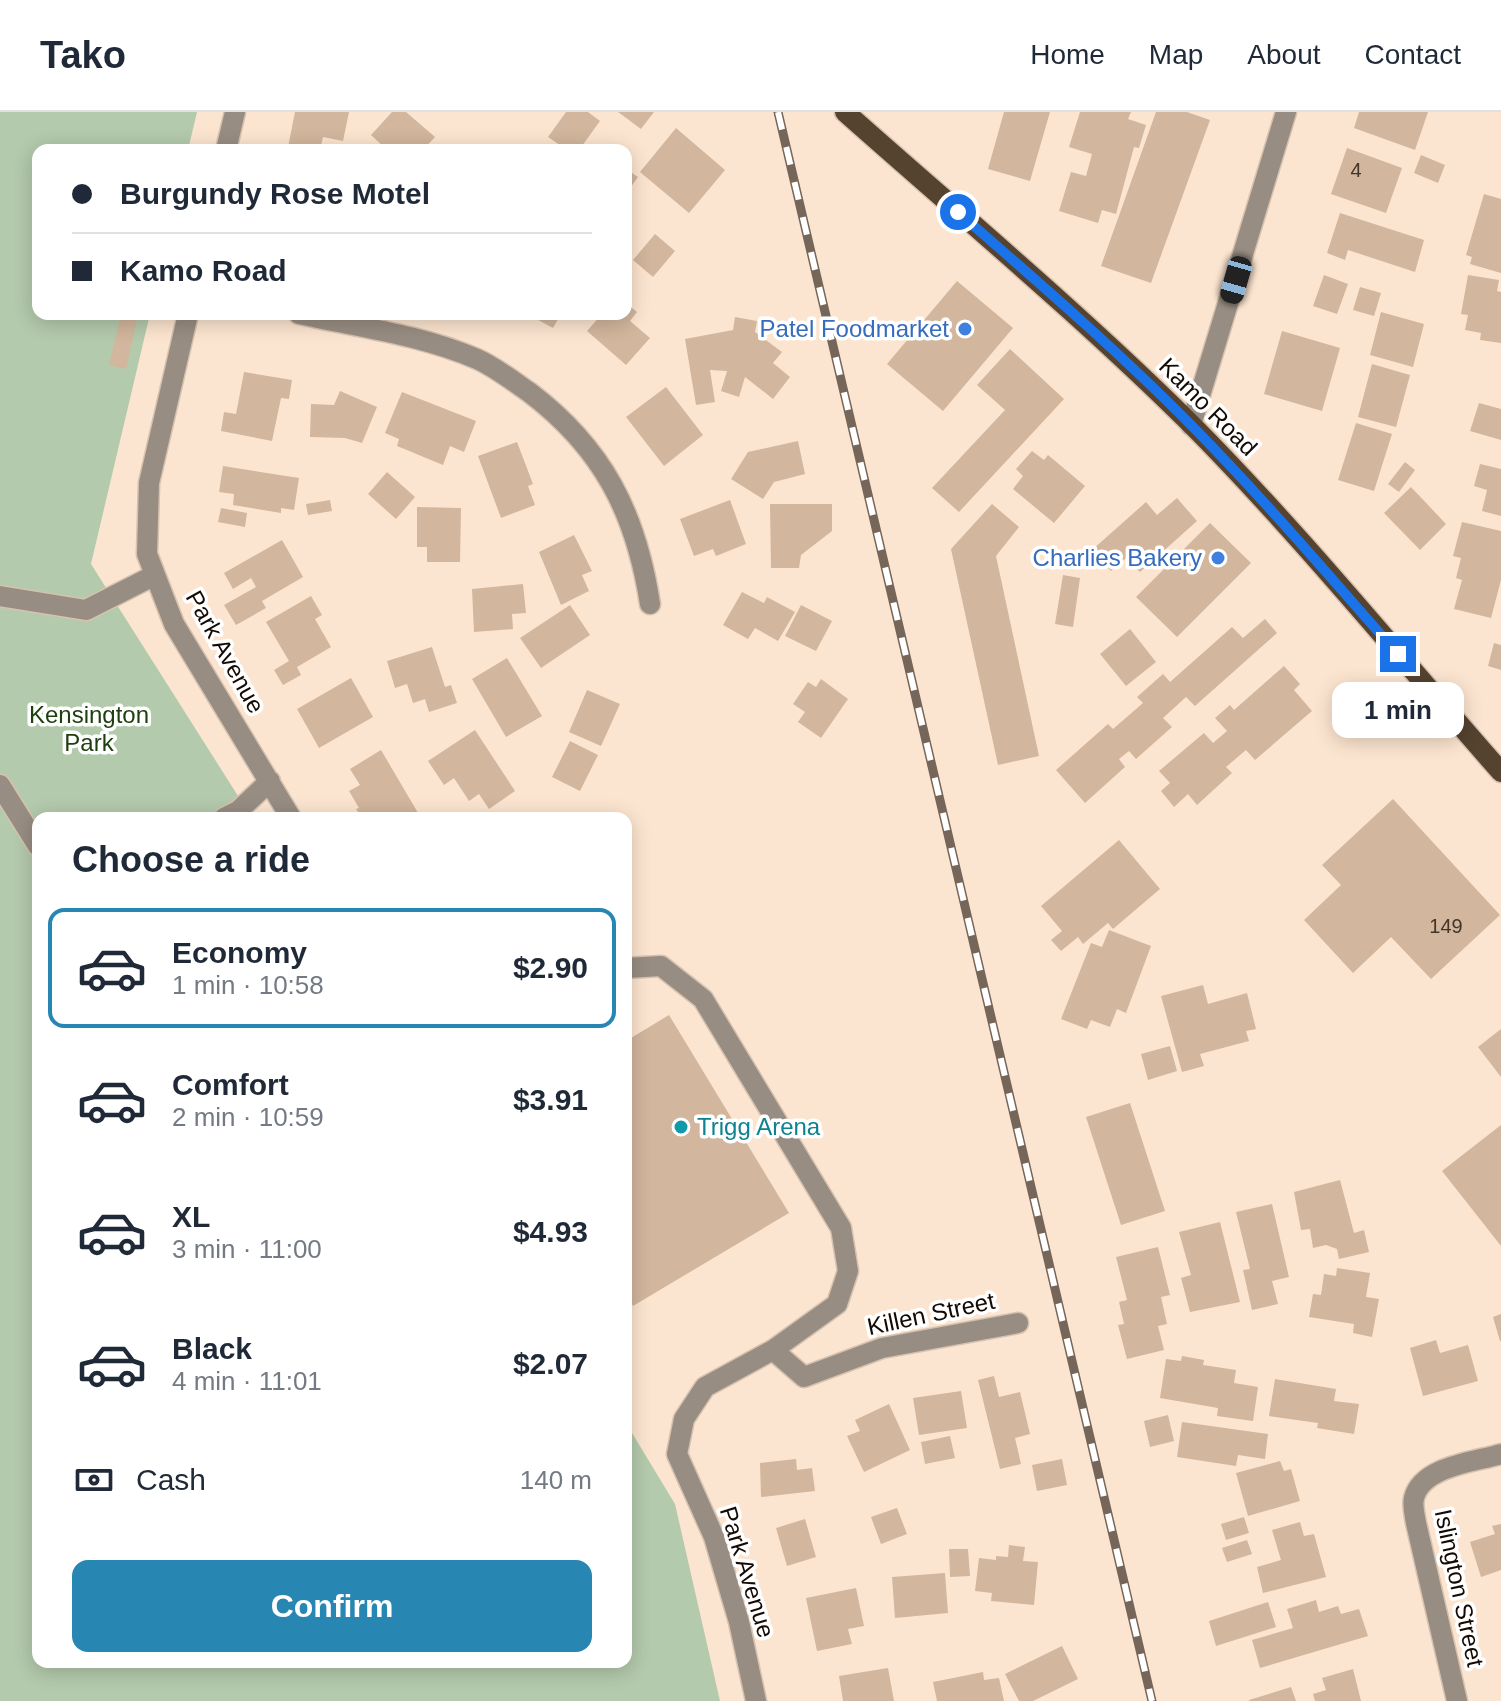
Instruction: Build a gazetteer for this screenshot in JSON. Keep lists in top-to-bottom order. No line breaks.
{"streets":{"main road":["Kamo Road"],"street":["Park Avenue","Killen Street","Islington Street"]},"crossings":[["Park Avenue","Killen Street"]],"parks":["Kensington Park"],"places":["Patel Foodmarket","Charlies Bakery","Trigg Arena"],"house_numbers":["4","149"],"page":{"header":"Tako","nav":["Home","Map","About","Contact"],"banner":["Burgundy Rose Motel","Kamo Road"],"bubble":"1 min","heading":"Choose a ride","list":[{"name":"Economy","note":"1 min · 10:58","value":"$2.90"},{"name":"Comfort","note":"2 min · 10:59","value":"$3.91"},{"name":"XL","note":"3 min · 11:00","value":"$4.93"},{"name":"Black","note":"4 min · 11:01","value":"$2.07"}],"pay":["Cash","140 m"],"buttons":"Confirm"}}
